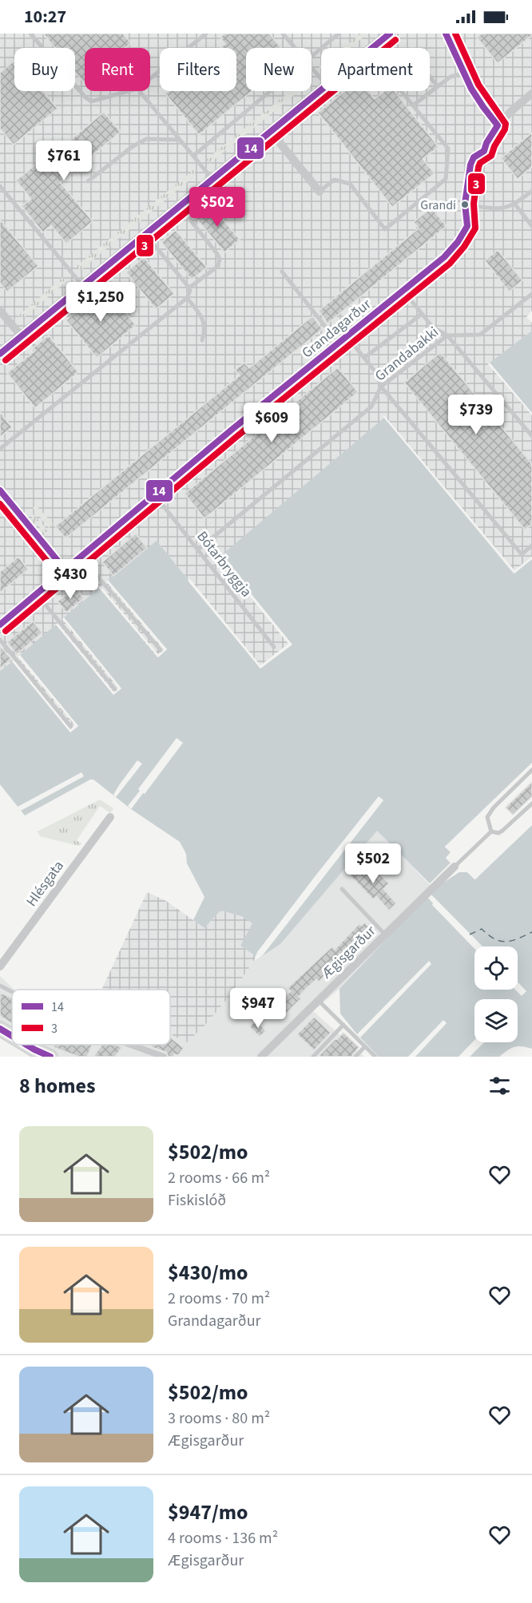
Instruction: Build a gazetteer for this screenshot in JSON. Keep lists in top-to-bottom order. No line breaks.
{"streets":{"street":["Grandagarður","Hlésgata","Ægisgarður"],"lane":["Grandabakki","Bótarbryggja"]},"crossings":[["Grandagarður","Bótarbryggja"],["Grandabakki","Bótarbryggja"]],"places":["Grandi"],"lines":["transit line 14","transit line 3"],"legend":["14","3"],"page":{"status":"10:27","chip":["Buy","Rent","Filters","New","Apartment"],"price":["$761","$502","$1,250","$739","$609","$430","$502","$947"],"heading":"8 homes","list":[{"name":"$502/mo","note":"2 rooms · 66 m² · Fiskislóð"},{"name":"$430/mo","note":"2 rooms · 70 m² · Grandagarður"},{"name":"$502/mo","note":"3 rooms · 80 m² · Ægisgarður"},{"name":"$947/mo","note":"4 rooms · 136 m² · Ægisgarður"}]}}
